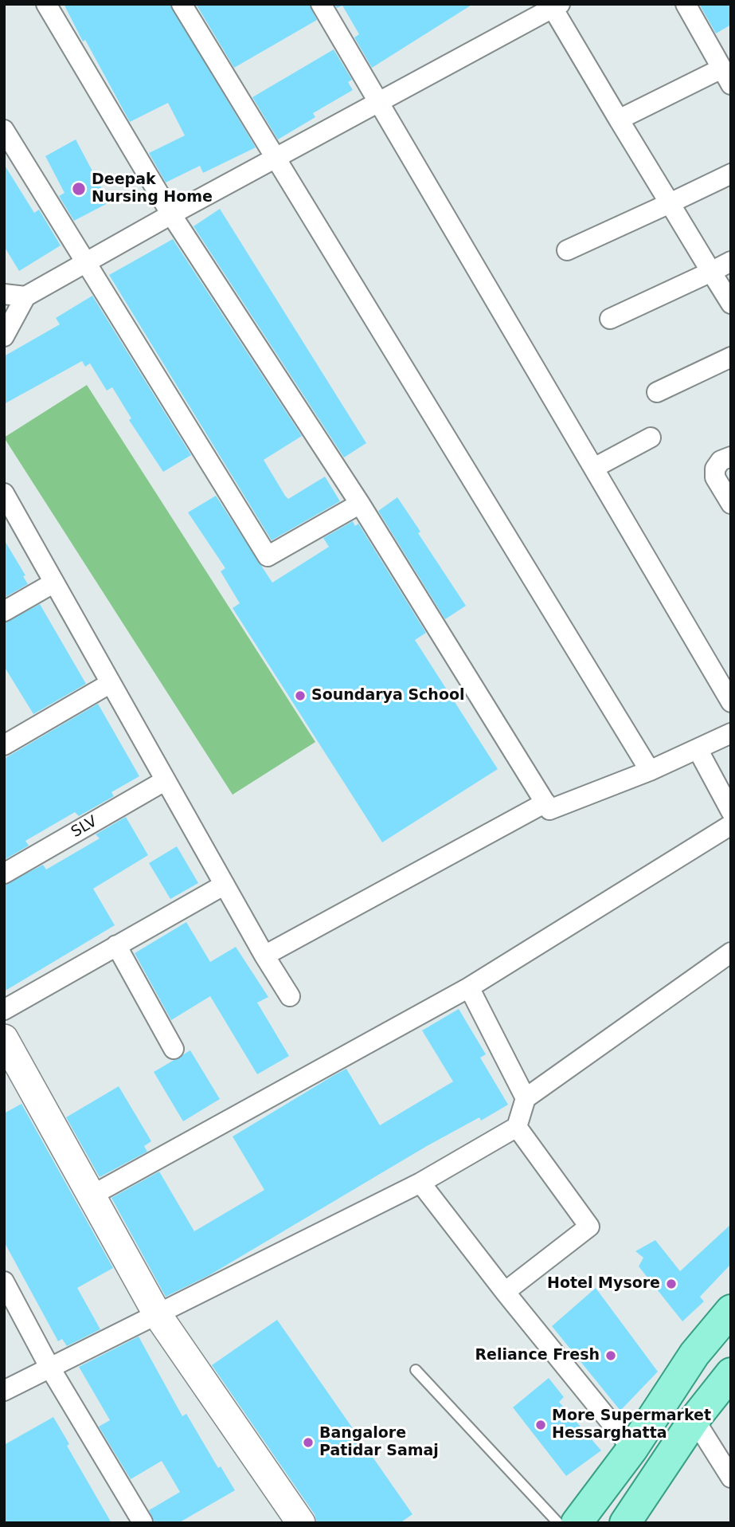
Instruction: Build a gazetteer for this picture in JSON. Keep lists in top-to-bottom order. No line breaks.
{"streets":{"street":["SLV"]},"places":["Deepak Nursing Home","Soundarya School","Hotel Mysore","Reliance Fresh","More Supermarket Hessarghatta","Bangalore Patidar Samaj"]}
